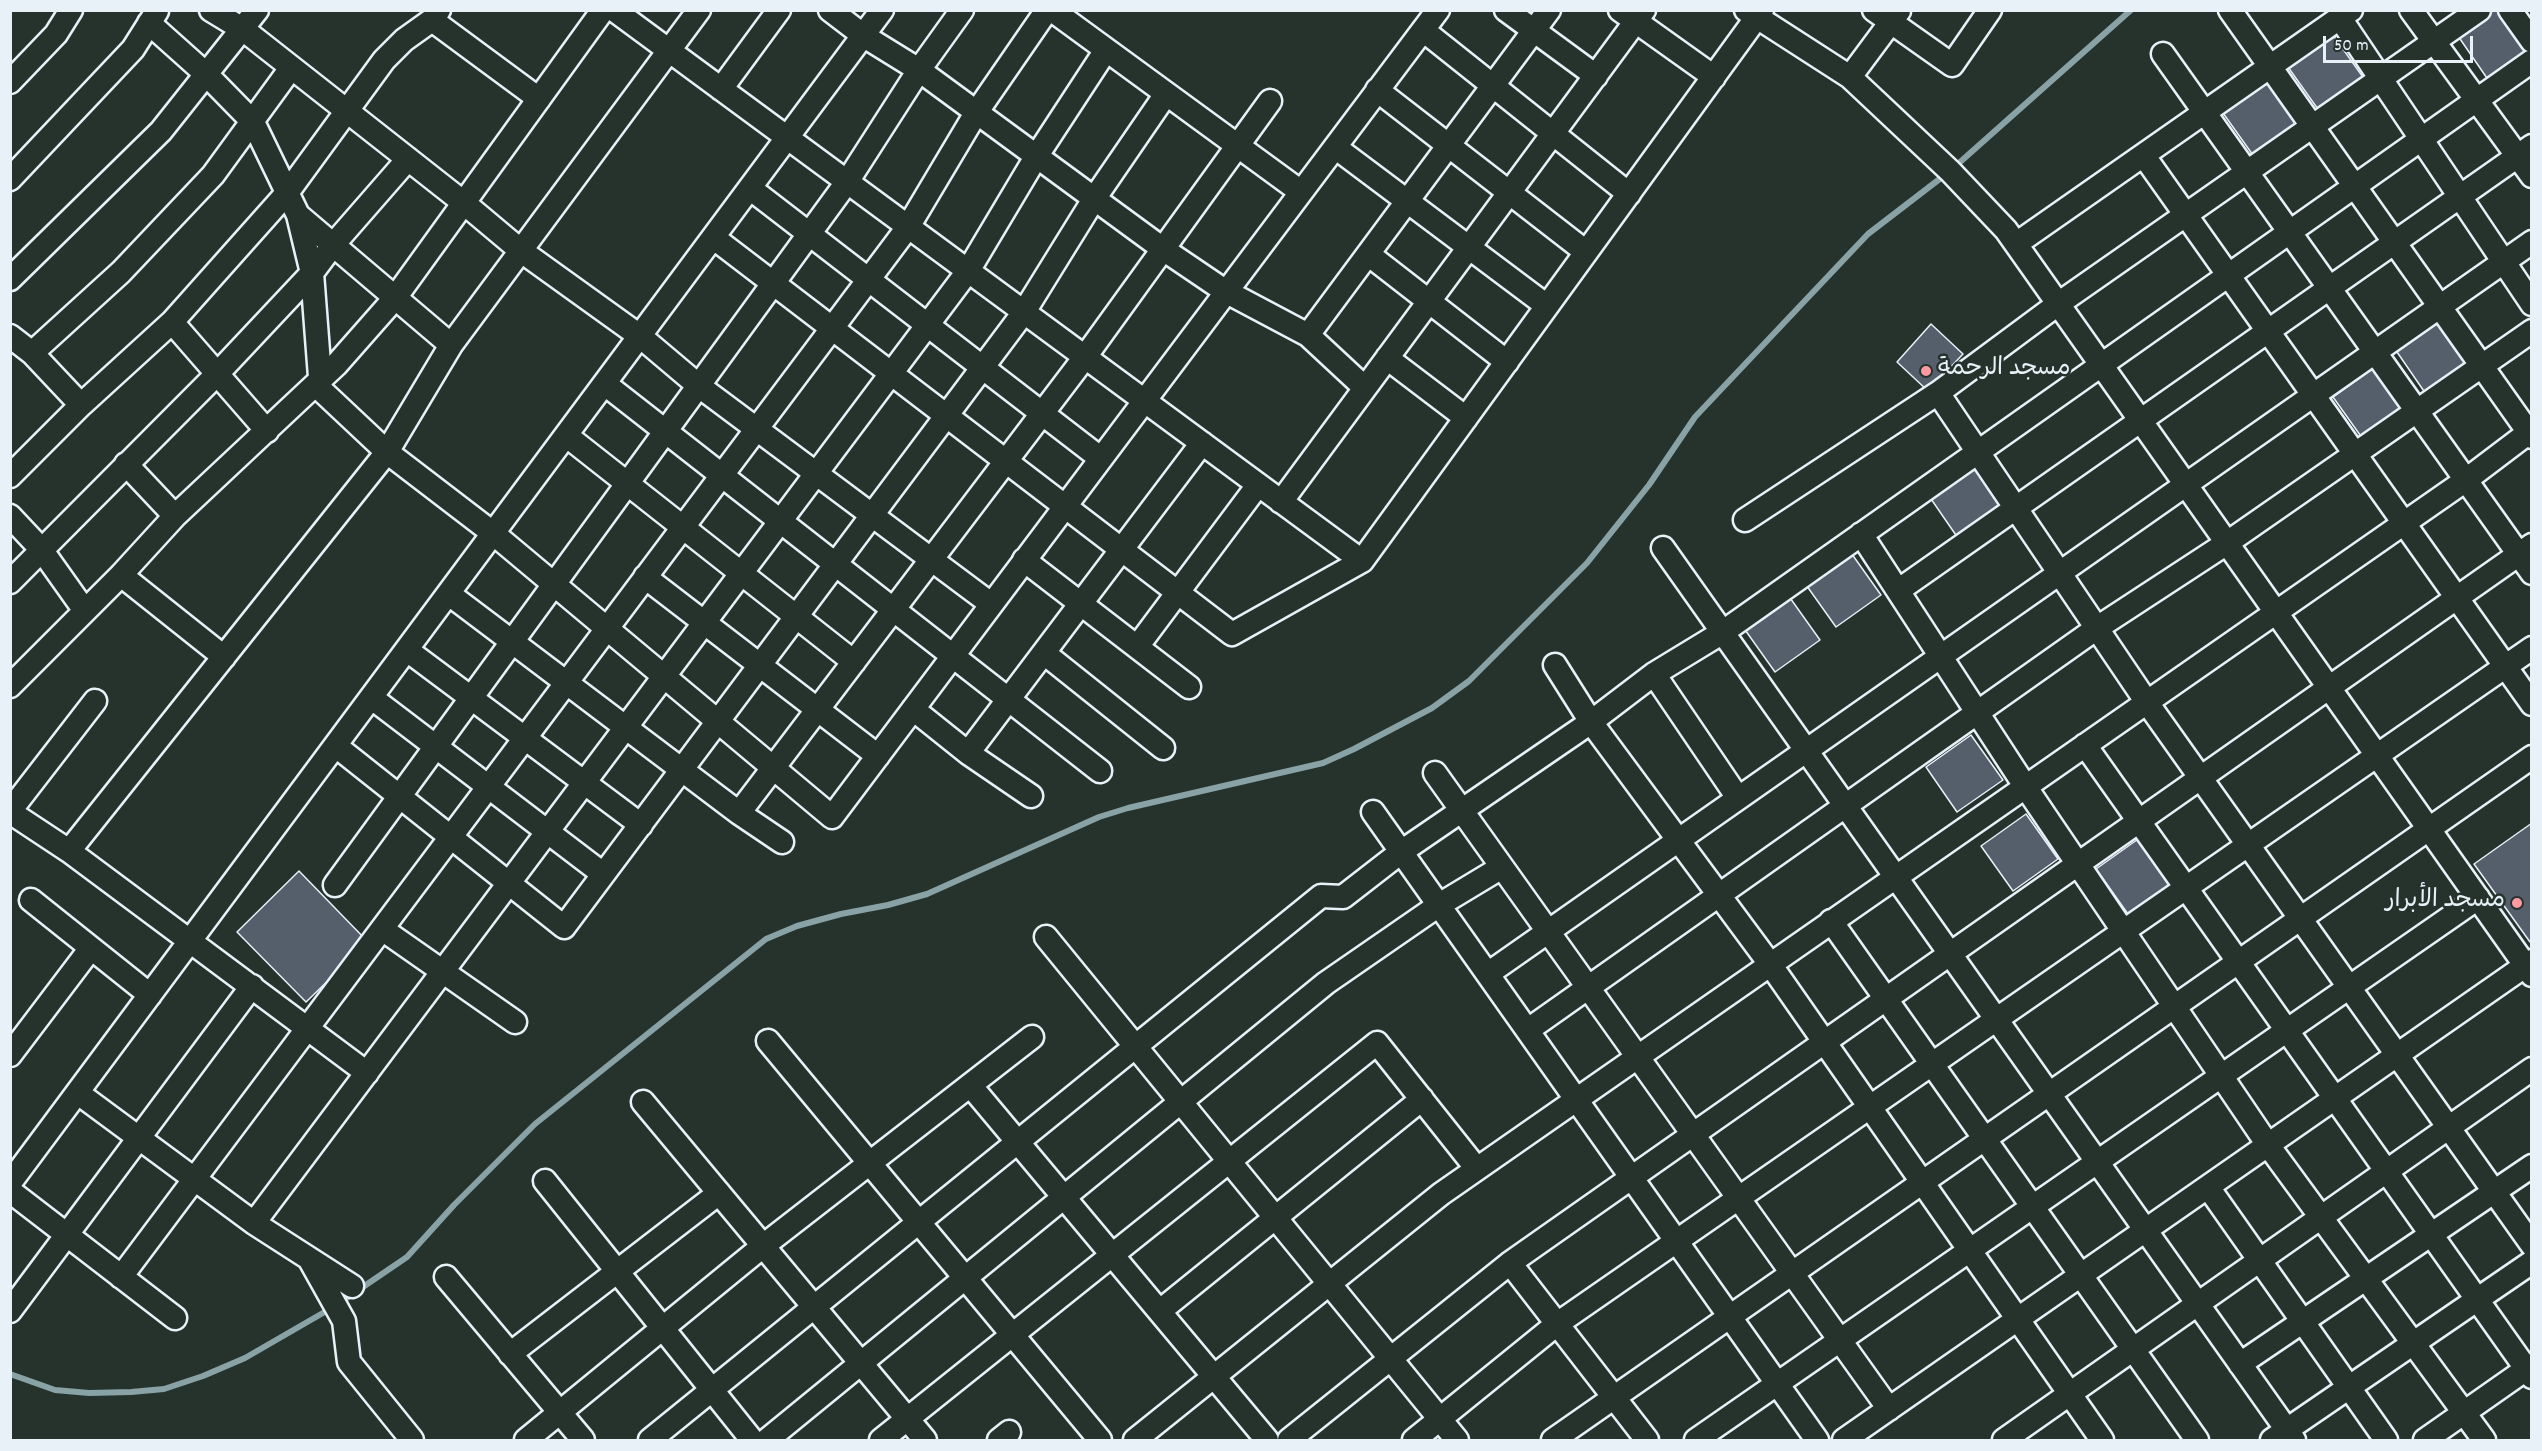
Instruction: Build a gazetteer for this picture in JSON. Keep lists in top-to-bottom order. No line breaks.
{"places":["مسجد الرحمة","مسجد الأبرار"],"scale_bar":"50 m"}
